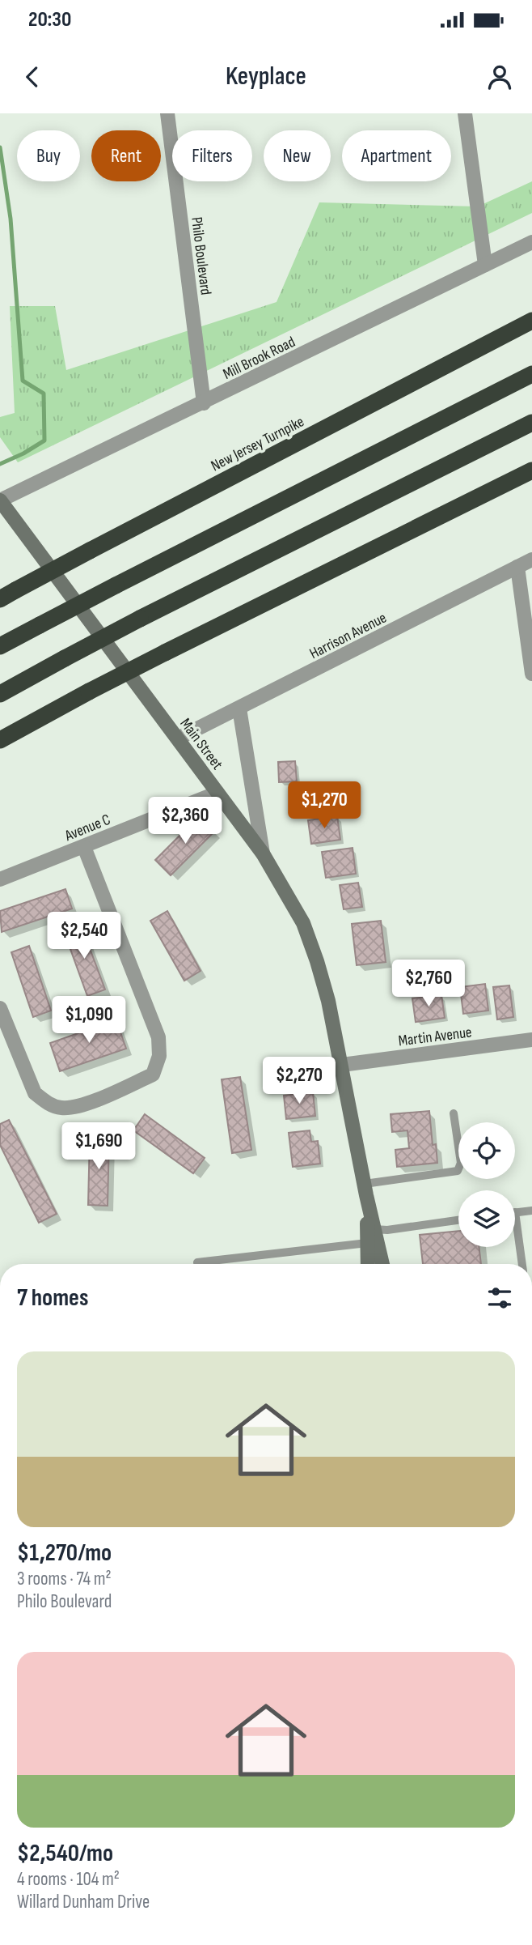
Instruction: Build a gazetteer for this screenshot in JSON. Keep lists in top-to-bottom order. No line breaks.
{"streets":{"highway":["New Jersey Turnpike"],"main road":["Main Street"],"street":["Philo Boulevard","Mill Brook Road","Harrison Avenue","Avenue C","Martin Avenue"]},"crossings":[["Philo Boulevard","Mill Brook Road"],["Mill Brook Road","Main Street"],["Harrison Avenue","Main Street"],["Main Street","Avenue C"],["Main Street","Martin Avenue"]],"page":{"status":"20:30","header":"Keyplace","chip":["Buy","Rent","Filters","New","Apartment"],"price":["$1,270","$2,360","$2,540","$2,760","$1,090","$2,270","$1,690"],"heading":"7 homes","list":[{"name":"$1,270/mo","note":"3 rooms · 74 m² · Philo Boulevard"},{"name":"$2,540/mo","note":"4 rooms · 104 m² · Willard Dunham Drive"}]}}
